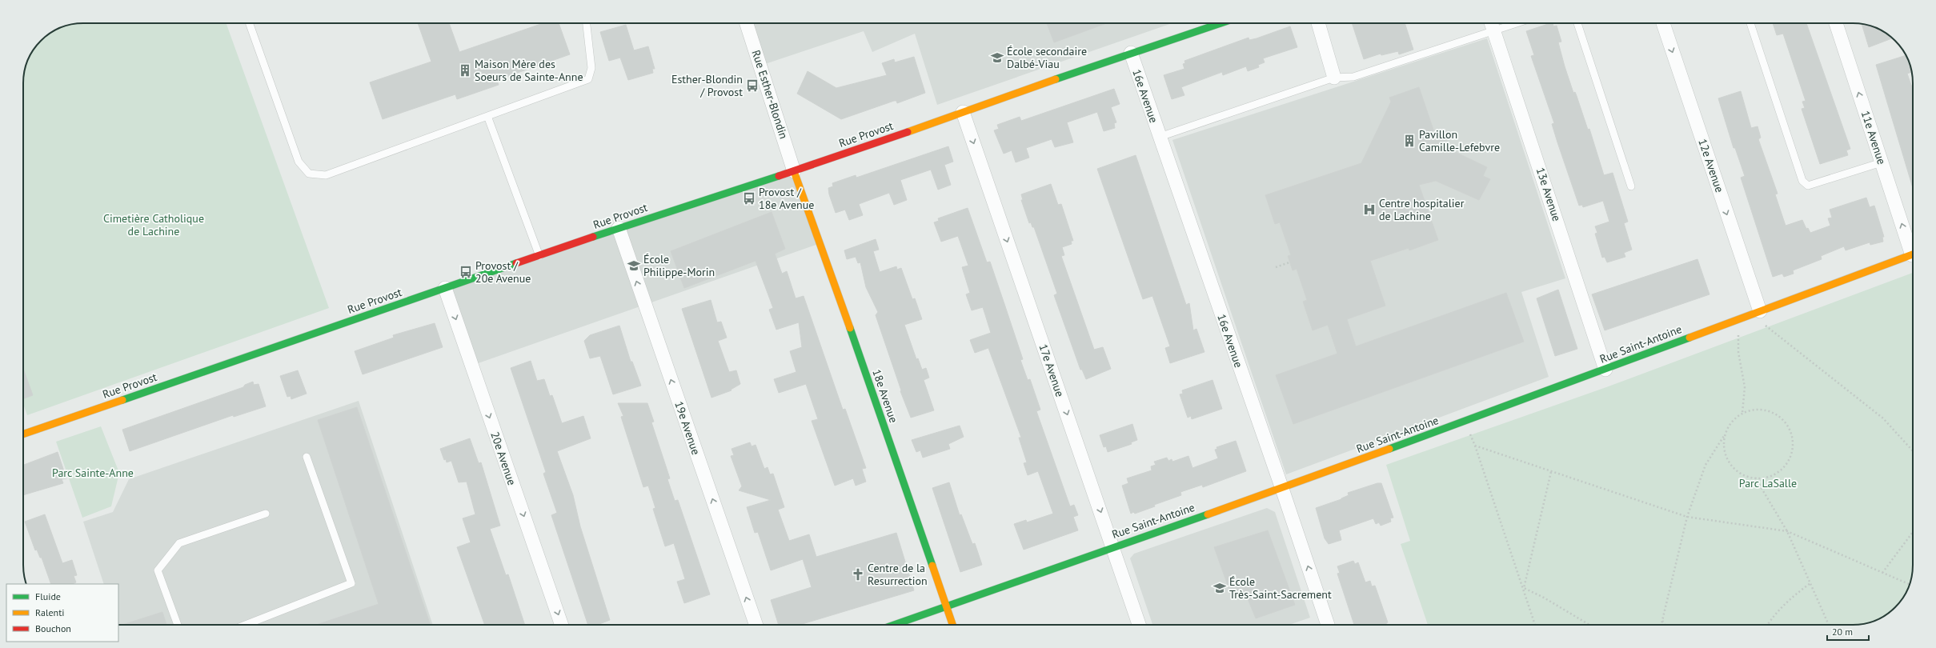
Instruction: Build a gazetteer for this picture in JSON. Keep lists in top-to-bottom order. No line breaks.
{"streets":{"street":["Rue Esther-Blondin","16e Avenue","Rue Provost","11e Avenue","12e Avenue","13e Avenue","Rue Saint-Antoine","17e Avenue","18e Avenue","19e Avenue","20e Avenue"]},"crossings":[["Rue Esther-Blondin","Rue Provost"],["Rue Esther-Blondin","18e Avenue"],["16e Avenue","Rue Provost"],["16e Avenue","Rue Saint-Antoine"],["Rue Provost","17e Avenue"],["Rue Provost","18e Avenue"],["Rue Provost","19e Avenue"],["Rue Provost","20e Avenue"],["12e Avenue","Rue Saint-Antoine"],["13e Avenue","Rue Saint-Antoine"],["Rue Saint-Antoine","17e Avenue"],["Rue Saint-Antoine","18e Avenue"]],"one_way":["11e Avenue","12e Avenue","17e Avenue","19e Avenue","20e Avenue"],"parks":["Cimetière Catholique de Lachine","Parc Sainte-Anne","Parc LaSalle"],"places":{"school or university":["École secondaire Dalbé-Viau","École Philippe-Morin","École Très-Saint-Sacrement"],"building":["Maison Mère des Soeurs de Sainte-Anne","Pavillon Camille-Lefebvre"],"bus stop":["Esther-Blondin / Provost","Provost / 18e Avenue","Provost / 20e Avenue"],"hospital":["Centre hospitalier de Lachine"],"church":["Centre de la Resurrection"]},"legend":["Fluide","Ralenti","Bouchon"],"scale_bar":"20 m"}
